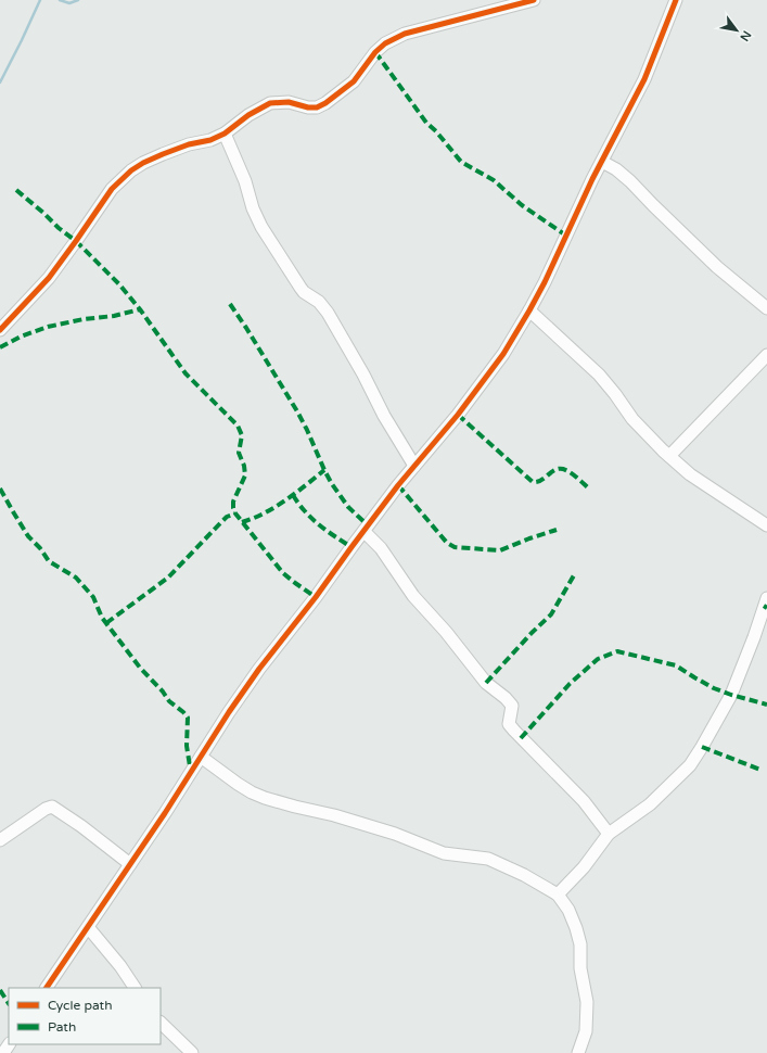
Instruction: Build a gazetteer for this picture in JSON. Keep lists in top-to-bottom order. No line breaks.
{"legend":["Cycle path","Path"],"north":"bottom right"}
